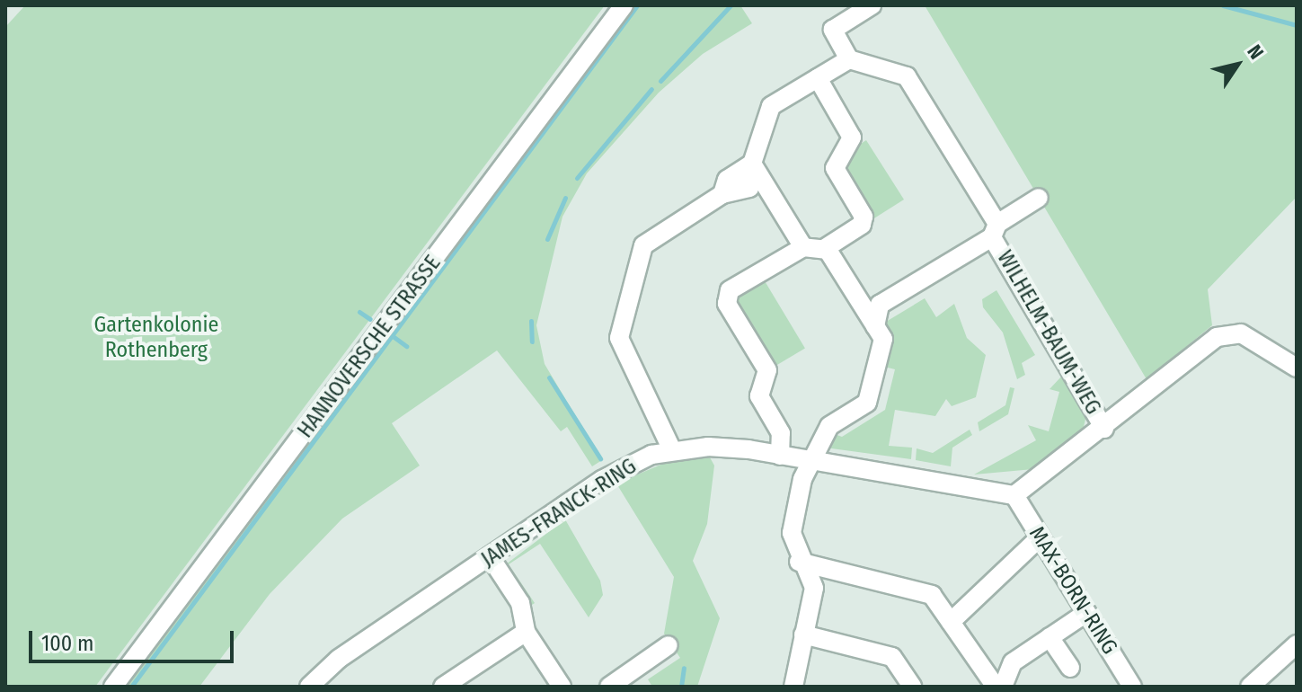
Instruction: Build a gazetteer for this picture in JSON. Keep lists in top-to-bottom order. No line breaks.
{"streets":{"street":["WILHELM-BAUM-WEG","HANNOVERSCHE STRASSE","JAMES-FRANCK-RING","MAX-BORN-RING"]},"crossings":[["JAMES-FRANCK-RING","MAX-BORN-RING"]],"parks":["Gartenkolonie Rothenberg"],"scale_bar":"100 m","north":"top right"}
